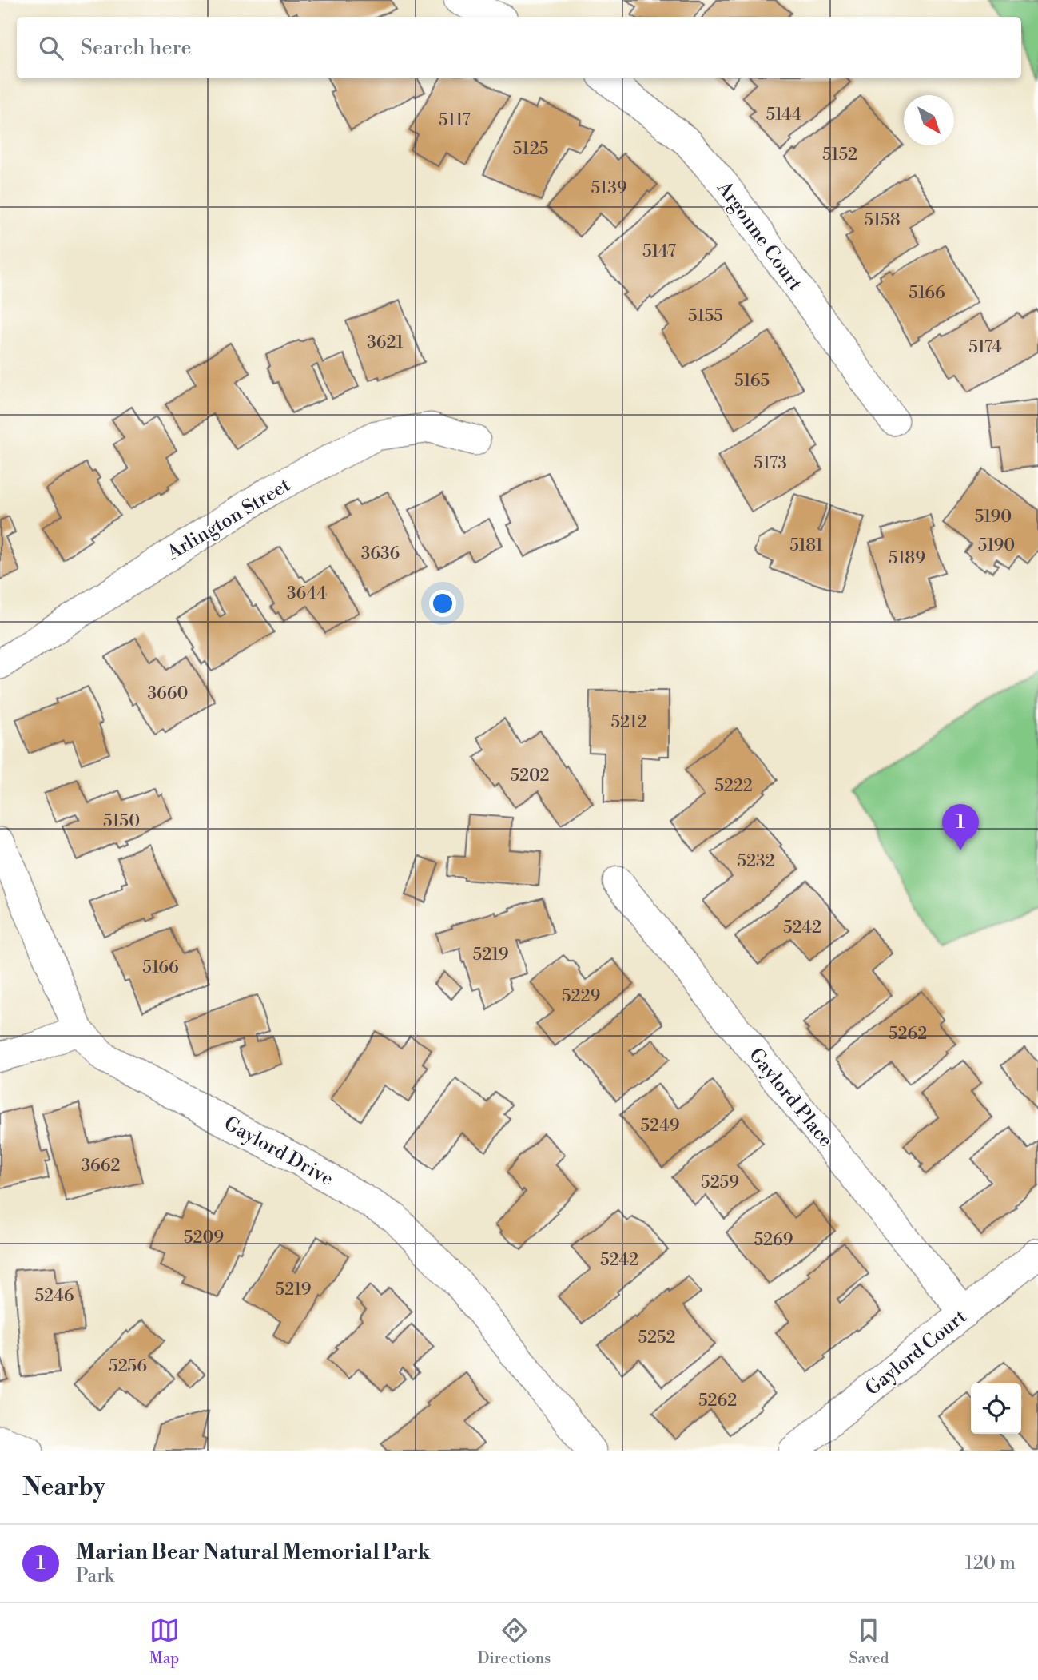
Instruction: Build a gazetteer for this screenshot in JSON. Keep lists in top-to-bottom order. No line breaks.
{"streets":{"street":["Argonne Court","Arlington Street","Gaylord Place","Gaylord Drive","Gaylord Court"]},"crossings":[["Gaylord Place","Gaylord Court"]],"house_numbers":["5144","5117","5125","5152","5139","5158","5147","5166","5155","3621","5174","5165","5173","5190","5181","5190","3636","5189","3644","3660","5212","5202","5222","5150","5232","5242","5219","5166","5229","5262","5249","3662","5259","5209","5269","5242","5219","5246","5252","5256","5262"],"north":"bottom right","page":{"search":"Search here","pins":"1","heading":"Nearby","list":[{"mark":"1","name":"Marian Bear Natural Memorial Park","note":"Park","value":"120 m"}],"nav":["Map","Directions","Saved"]}}
